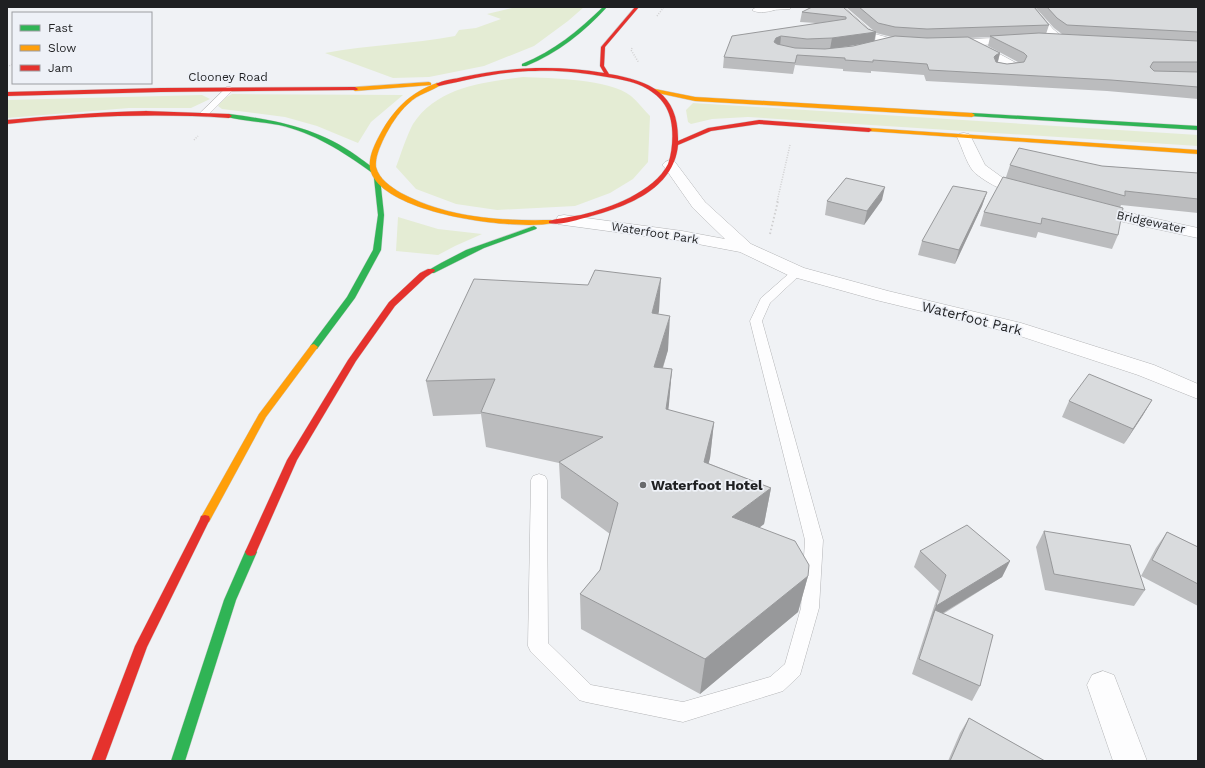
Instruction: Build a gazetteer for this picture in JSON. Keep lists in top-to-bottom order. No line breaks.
{"streets":{"highway":["Clooney Road"],"street":["Bridgewater","Waterfoot Park"]},"places":["Waterfoot Hotel"],"legend":["Fast","Slow","Jam"]}
